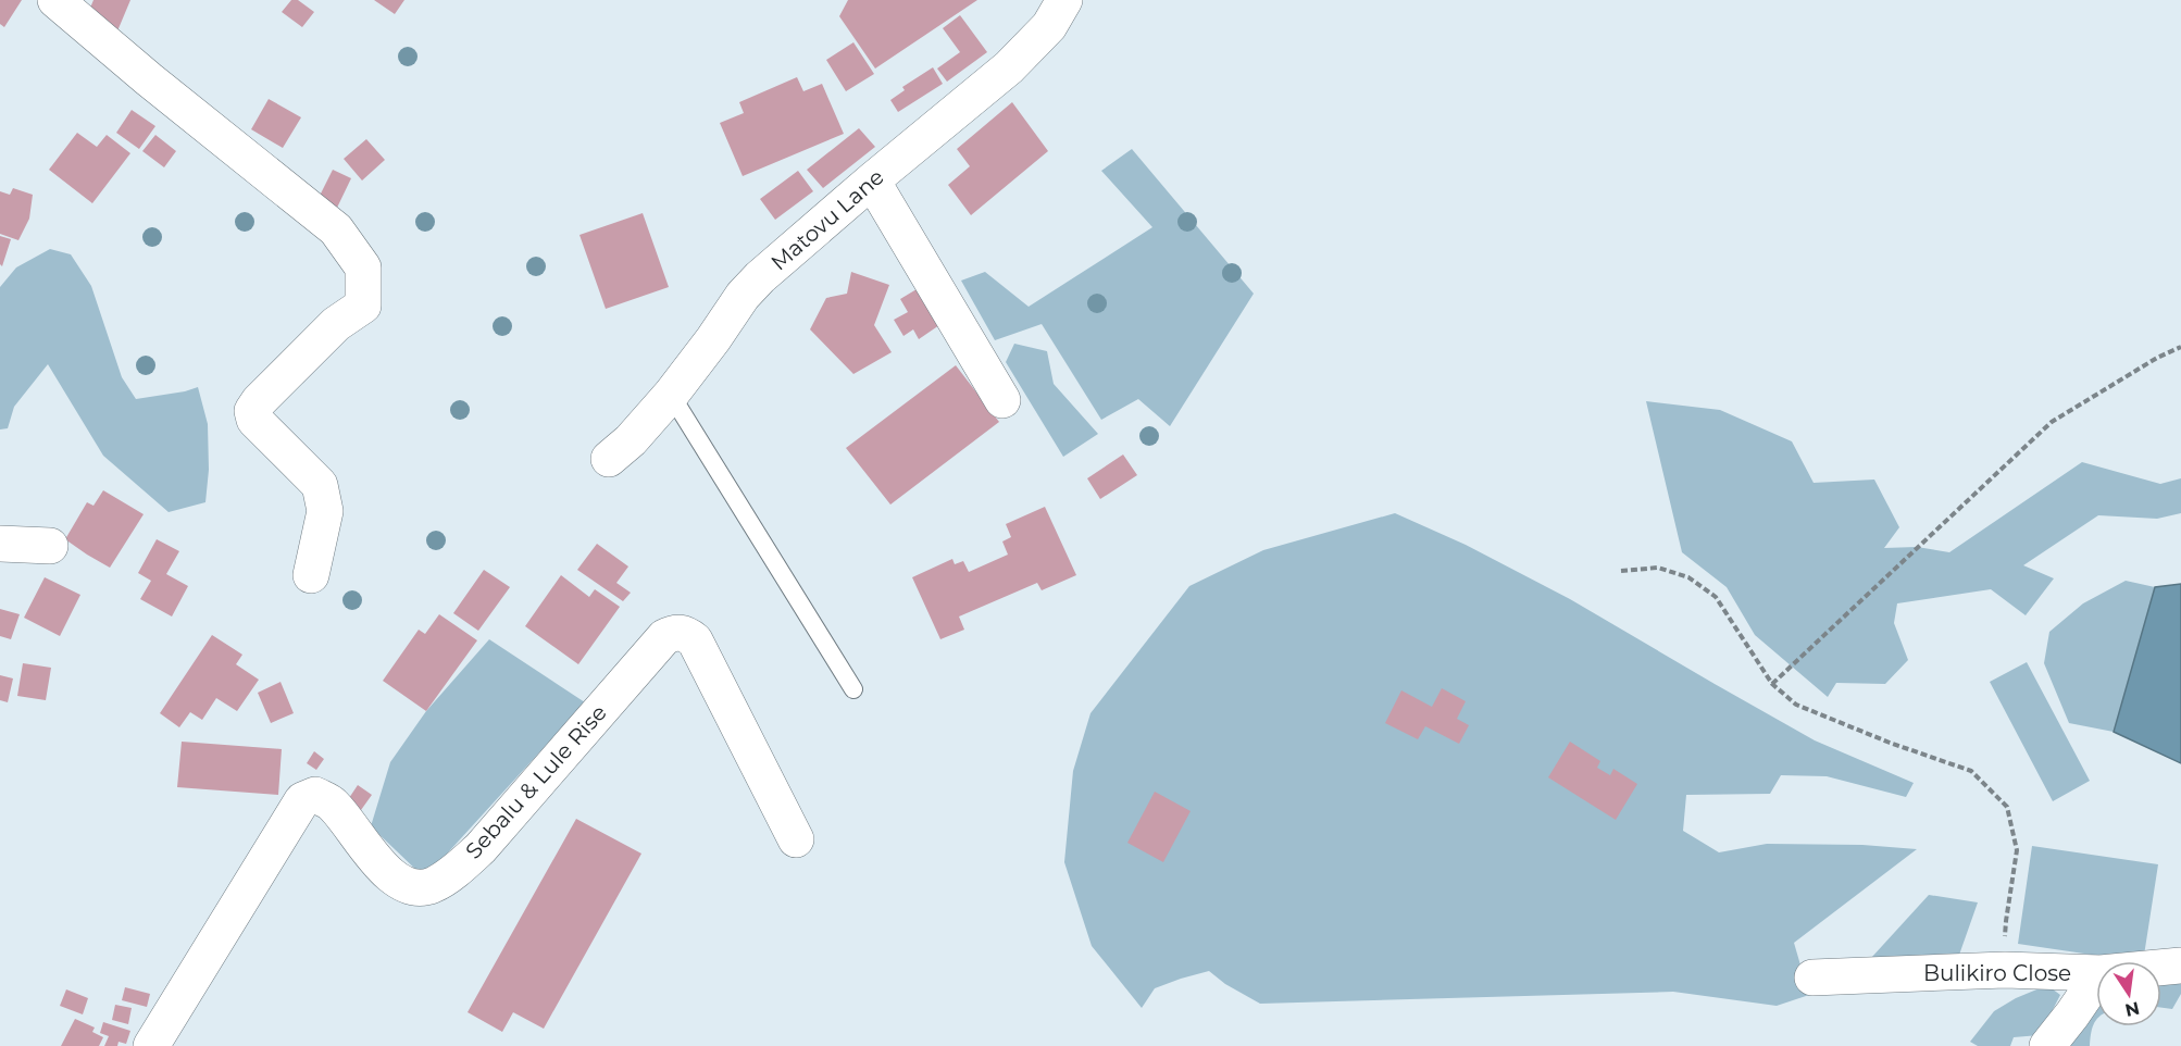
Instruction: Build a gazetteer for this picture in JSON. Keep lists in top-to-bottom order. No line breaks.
{"streets":{"street":["Matovu Lane","Sebalu & Lule Rise","Bulikiro Close"]},"north":"bottom"}
